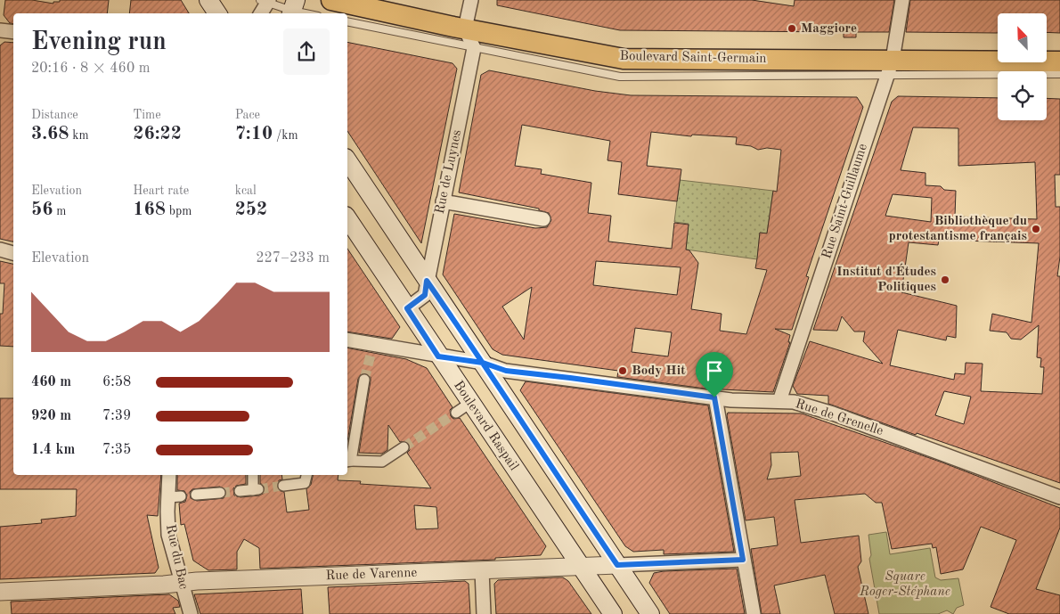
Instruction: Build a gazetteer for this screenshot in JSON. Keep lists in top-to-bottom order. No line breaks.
{"streets":{"main road":["Boulevard Saint-Germain","Boulevard Raspail"],"street":["Rue de Luynes","Rue Saint-Guillaume","Rue de Grenelle","Rue du Bac","Rue de Varenne"]},"crossings":[["Boulevard Saint-Germain","Rue de Luynes"],["Boulevard Saint-Germain","Rue Saint-Guillaume"],["Rue de Luynes","Boulevard Raspail"],["Rue Saint-Guillaume","Rue de Grenelle"],["Rue de Grenelle","Boulevard Raspail"],["Boulevard Raspail","Rue de Varenne"],["Rue du Bac","Rue de Varenne"]],"parks":["Square Roger-Stéphane"],"places":["Maggiore","Bibliothèque du protestantisme français","Institut d'Études Politiques","Body Hit"],"north":"top left","page":{"heading":["Evening run","20:16 · 8 × 460 m"],"stats":[["Distance","3.68 km"],["Time","26:22"],["Pace","7:10 /km"],["Elevation","56 m"],["Heart rate","168 bpm"],["kcal","252"]],"chart":["Elevation","227–233 m"],"list":[{"name":"460 m","note":"6:58"},{"name":"920 m","note":"7:39"},{"name":"1.4 km","note":"7:35"}]}}
